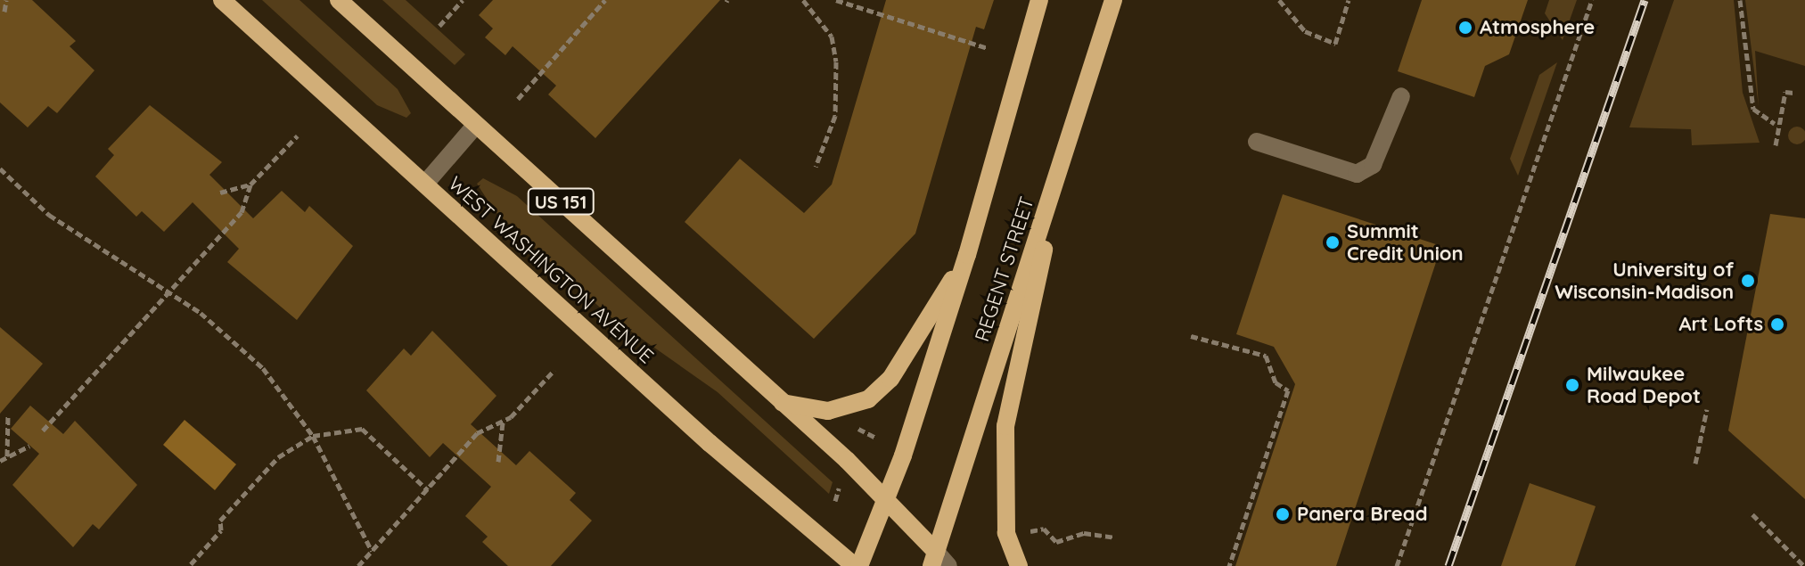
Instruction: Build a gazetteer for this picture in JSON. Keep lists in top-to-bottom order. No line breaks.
{"streets":{"main road":["US 151","REGENT STREET","WEST WASHINGTON AVENUE"]},"crossings":[["US 151","REGENT STREET"],["REGENT STREET","WEST WASHINGTON AVENUE"]],"places":["Atmosphere","Summit Credit Union","University of Wisconsin-Madison","Art Lofts","Milwaukee Road Depot","Panera Bread"]}
